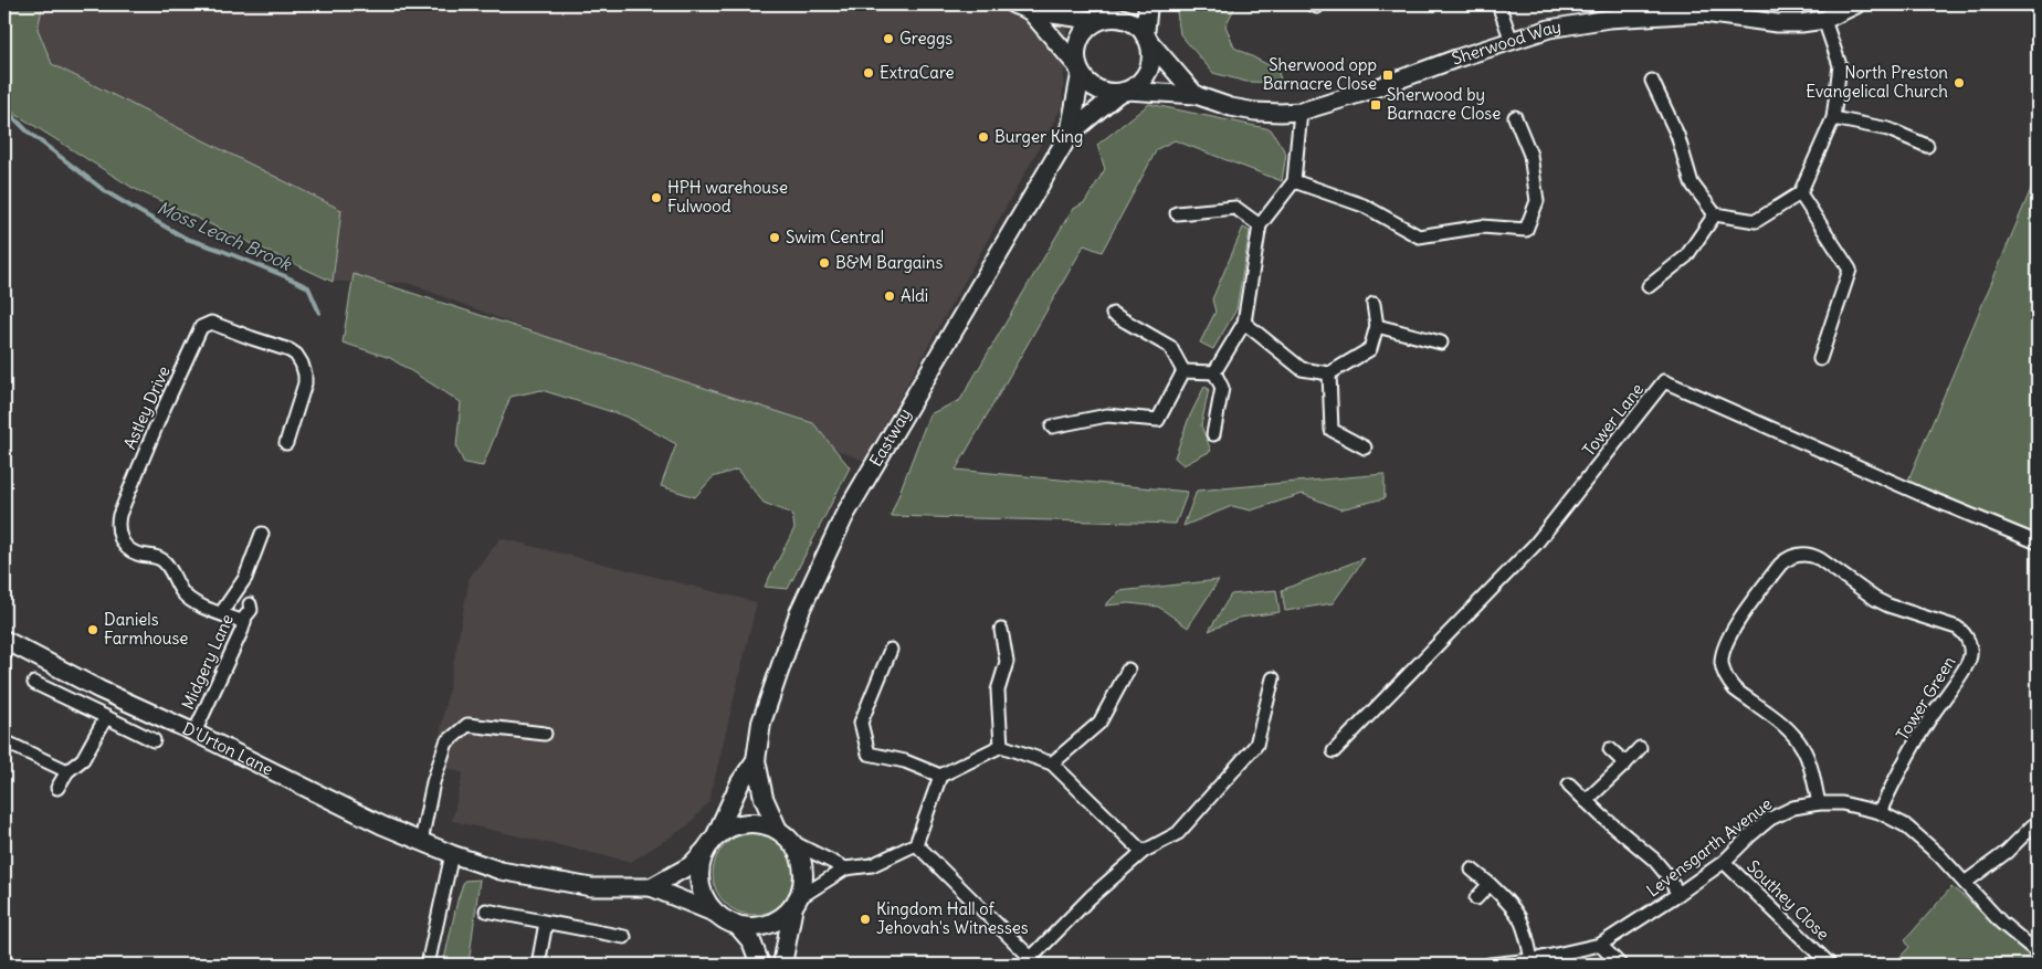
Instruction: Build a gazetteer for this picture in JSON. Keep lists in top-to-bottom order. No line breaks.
{"streets":{"main road":["Eastway"],"street":["Sherwood Way","Astley Drive","Tower Lane","Midgery Lane","Tower Green","D'Urton Lane","Levensgarth Avenue","Southey Close"]},"crossings":[["Sherwood Way","Eastway"],["Astley Drive","Midgery Lane"],["Eastway","D'Urton Lane"],["Midgery Lane","D'Urton Lane"],["Tower Green","Levensgarth Avenue"],["Levensgarth Avenue","Southey Close"]],"water":["Moss Leach Brook"],"places":{"other":["Greggs","ExtraCare","North Preston Evangelical Church","Burger King","HPH warehouse Fulwood","Swim Central","B&M Bargains","Aldi","Daniels Farmhouse","Kingdom Hall of Jehovah's Witnesses"],"transit":["Sherwood opp Barnacre Close","Sherwood by Barnacre Close"]}}
